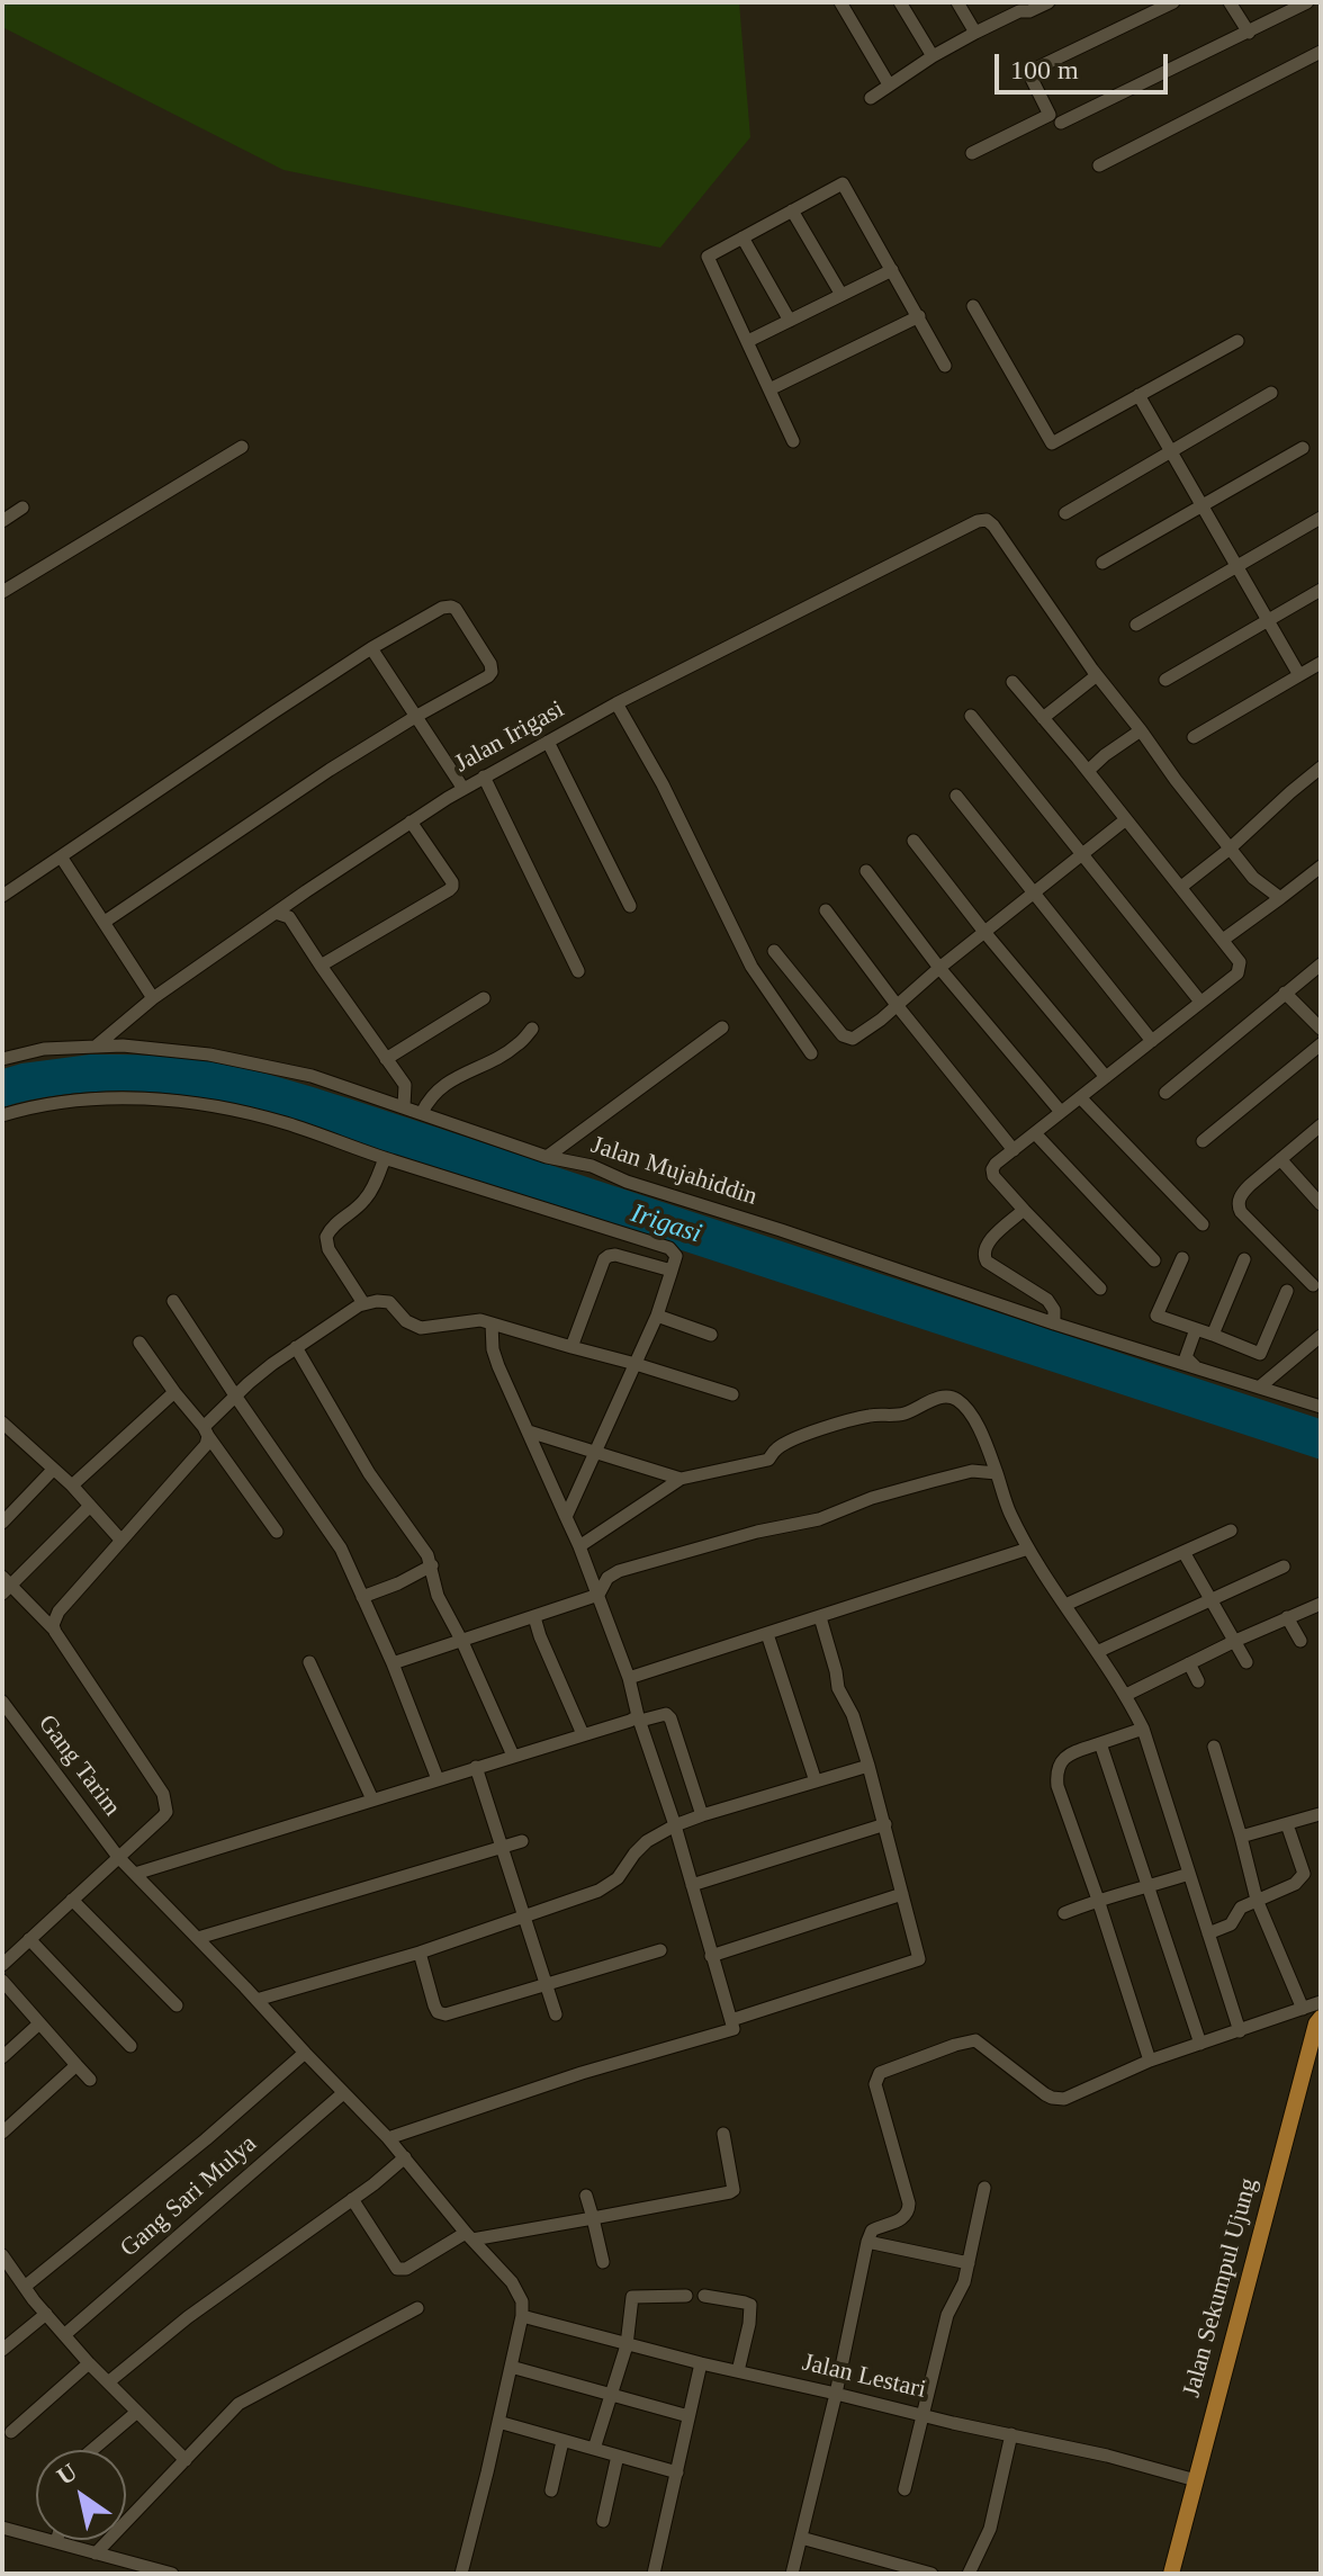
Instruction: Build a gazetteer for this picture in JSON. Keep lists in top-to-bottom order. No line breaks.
{"streets":{"main road":["Jalan Sekumpul Ujung"],"street":["Jalan Irigasi","Jalan Mujahiddin","Gang Tarim","Gang Sari Mulya","Jalan Lestari"]},"crossings":[["Jalan Irigasi","Jalan Mujahiddin"],["Gang Tarim","Gang Sari Mulya"],["Gang Tarim","Jalan Lestari"],["Jalan Sekumpul Ujung","Jalan Lestari"]],"water":["Irigasi"],"scale_bar":"100 m","north":"top left"}
